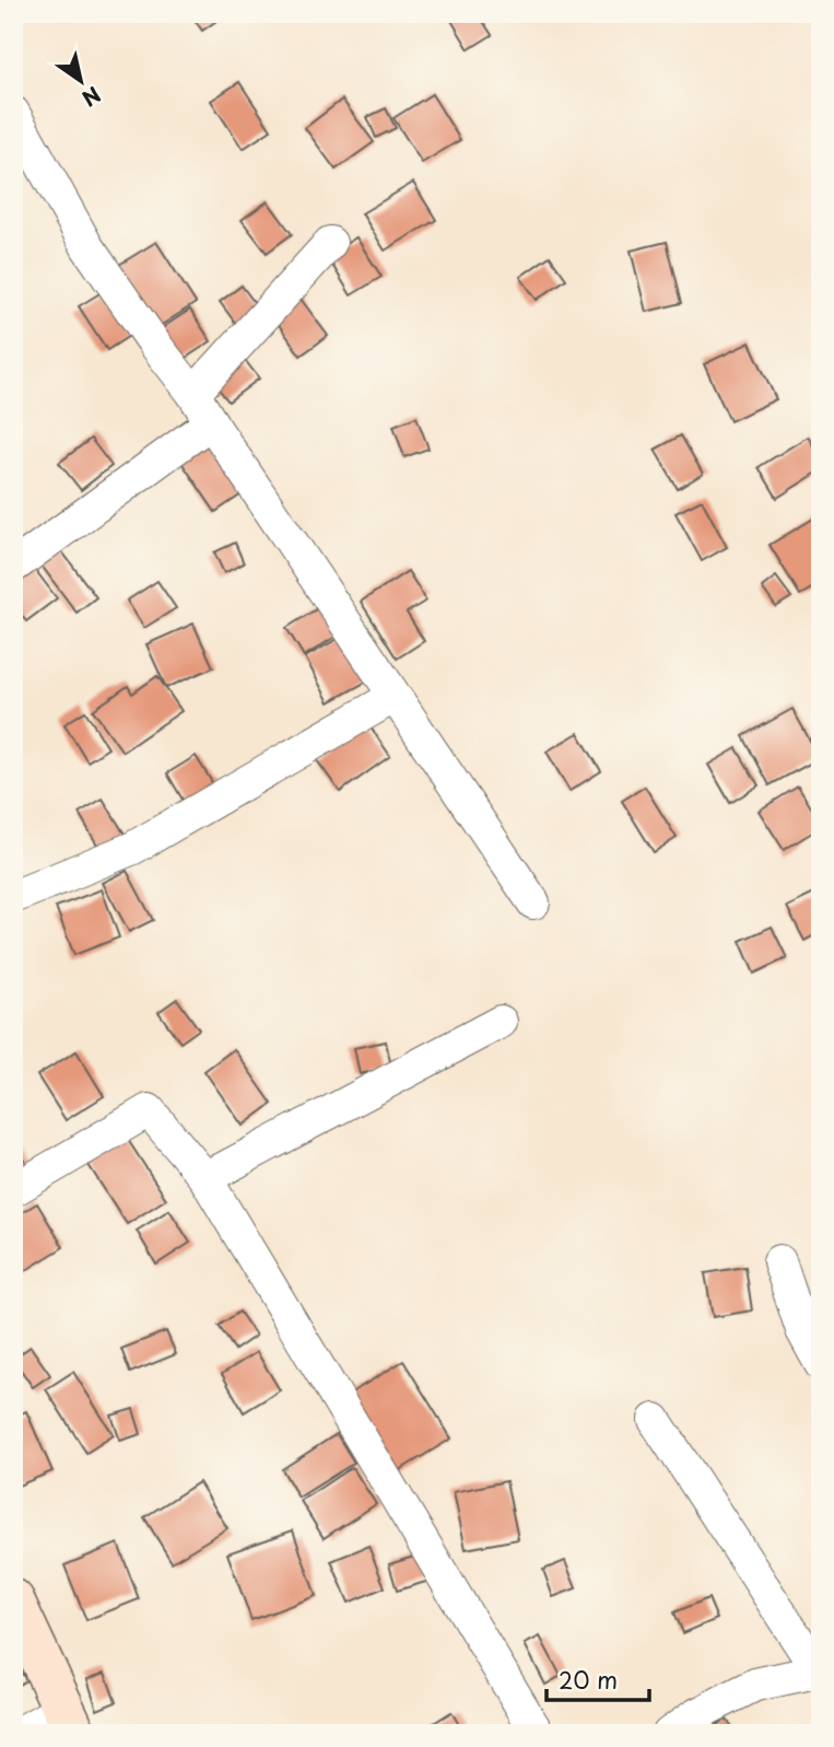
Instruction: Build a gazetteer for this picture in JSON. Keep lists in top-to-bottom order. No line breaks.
{"scale_bar":"20 m","north":"bottom right"}
